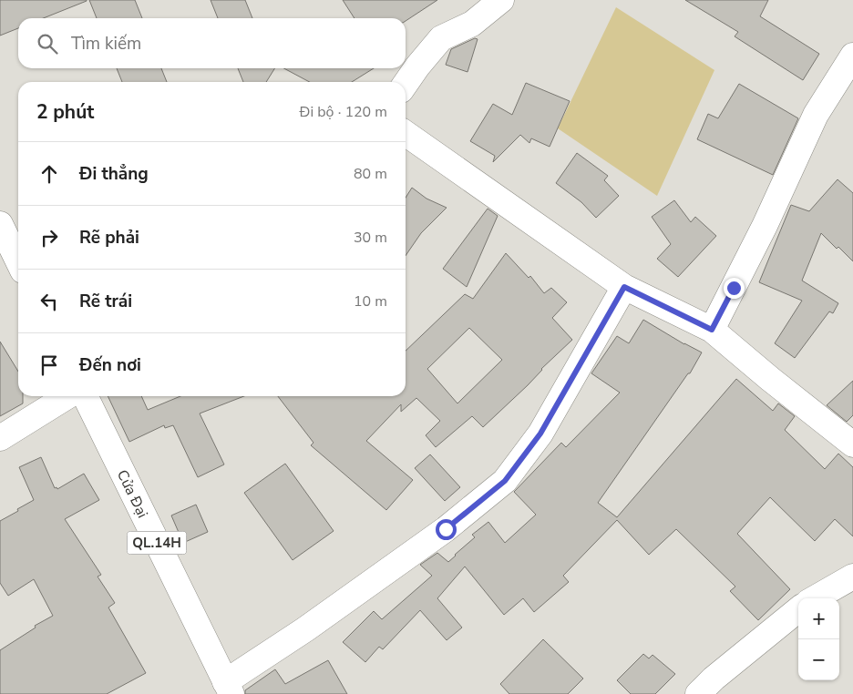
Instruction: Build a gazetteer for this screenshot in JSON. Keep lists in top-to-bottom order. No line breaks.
{"streets":{"street":["Cửa Đại","QL.14H"]},"page":{"search":"Tìm kiếm","heading":["2 phút","Đi bộ · 120 m"],"list":[["Đi thẳng","80 m"],["Rẽ phải","30 m"],["Rẽ trái","10 m"],"Đến nơi"],"map_buttons":["+","−"]}}
